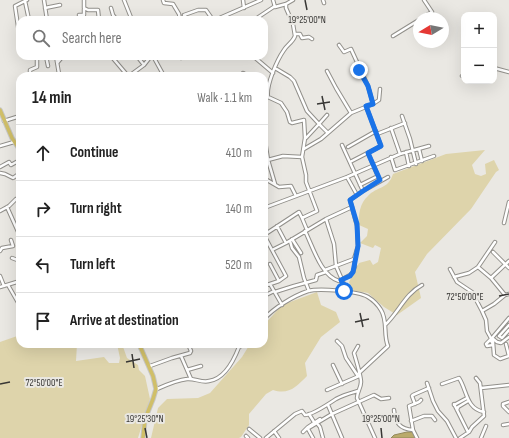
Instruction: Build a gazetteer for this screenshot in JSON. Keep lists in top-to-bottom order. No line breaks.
{"north":"left","page":{"map_buttons":["+","−"],"search":"Search here","heading":["14 min","Walk · 1.1 km"],"list":[["Continue","410 m"],["Turn right","140 m"],["Turn left","520 m"],"Arrive at destination"]},"coordinates":["19°25'00\"N","72°50'00\"E","19°25'30\"N"]}
